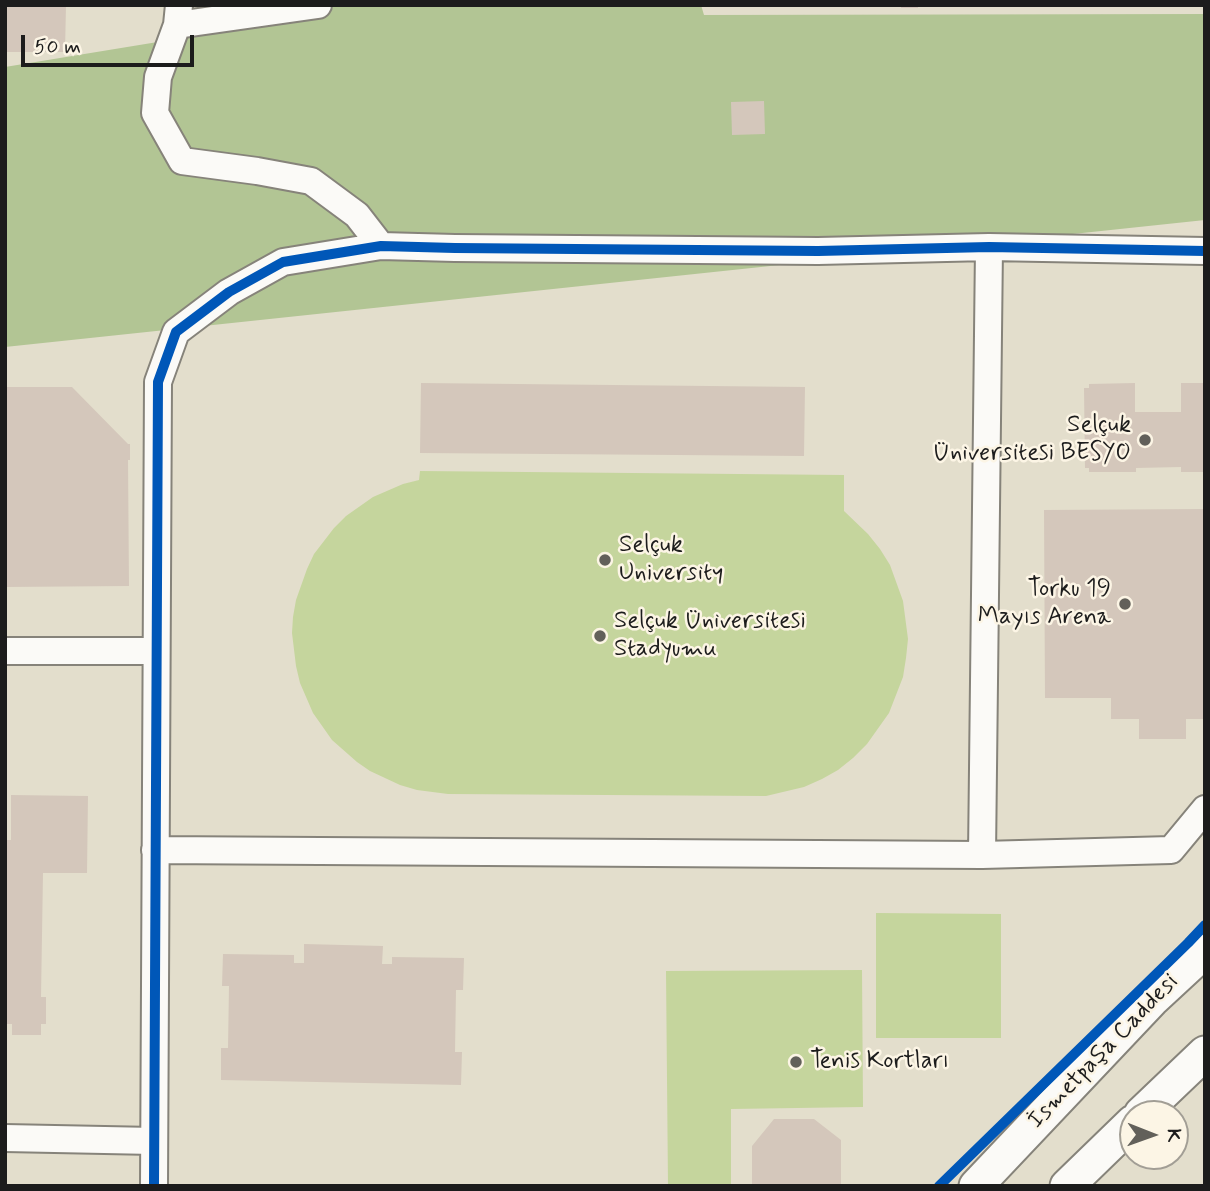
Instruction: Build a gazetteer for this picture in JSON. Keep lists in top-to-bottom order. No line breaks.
{"streets":{"main road":["İsmetpaşa Caddesi"]},"places":["Selçuk Üniversitesi BESYO","Selçuk University","Torku 19 Mayıs Arena","Selçuk Üniversitesi Stadyumu","Tenis Kortları"],"scale_bar":"50 m","north":"right"}
